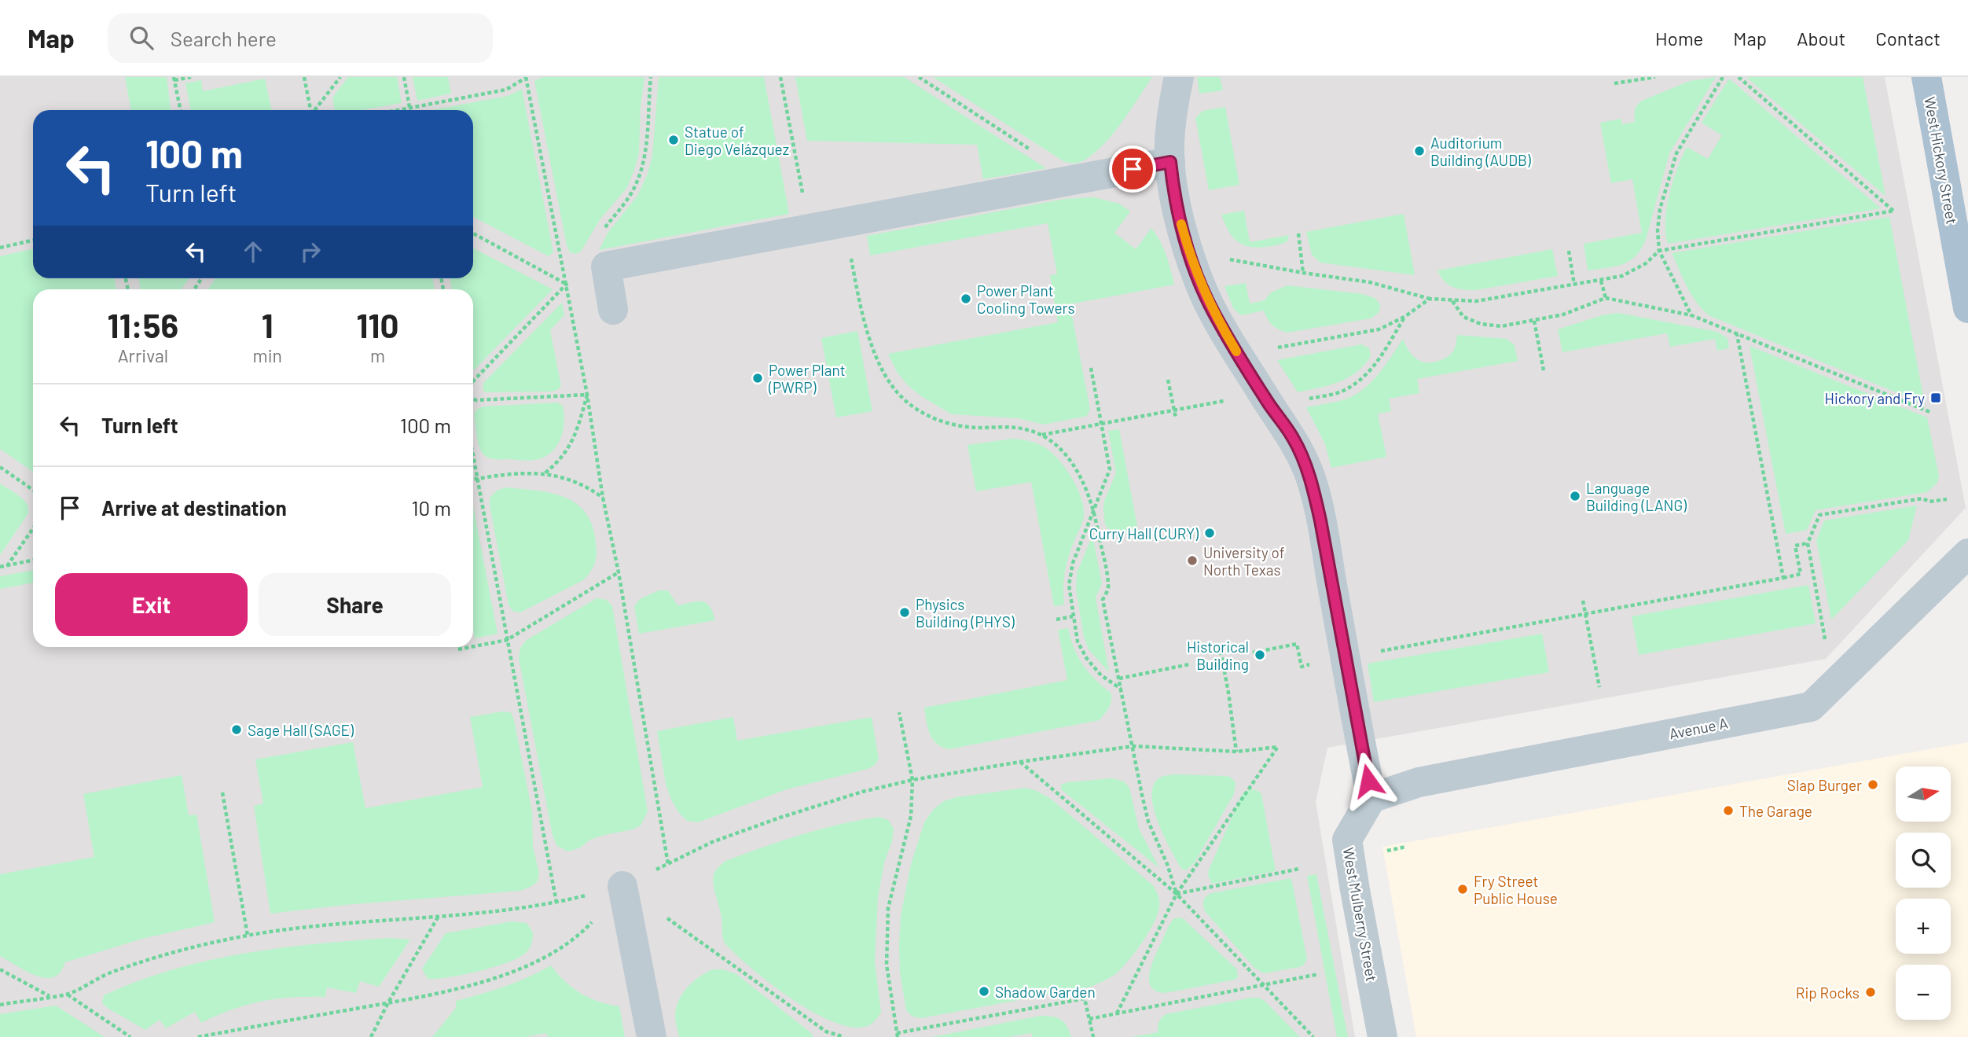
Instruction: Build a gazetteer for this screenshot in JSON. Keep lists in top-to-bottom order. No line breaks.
{"streets":{"main road":["West Hickory Street"],"street":["Avenue A","West Mulberry Street"]},"crossings":[["Avenue A","West Mulberry Street"]],"places":{"other":["Statue of Diego Velázquez","Auditorium Building (AUDB)","Power Plant Cooling Towers","Power Plant (PWRP)","Language Building (LANG)","Curry Hall (CURY)","University of North Texas","Physics Building (PHYS)","Historical Building","Sage Hall (SAGE)","Slap Burger","The Garage","Fry Street Public House","Shadow Garden","Rip Rocks"],"transit":["Hickory and Fry"]},"north":"right","page":{"header":"Map","search":"Search here","nav":["Home","Map","About","Contact"],"turn":["100 m","Turn left"],"eta":["11:56","Arrival","1","min","110","m"],"list":[{"name":"Turn left","value":"100 m"},{"name":"Arrive at destination","value":"10 m"}],"buttons":["Exit","Share"],"map_buttons":["+","−"]}}
